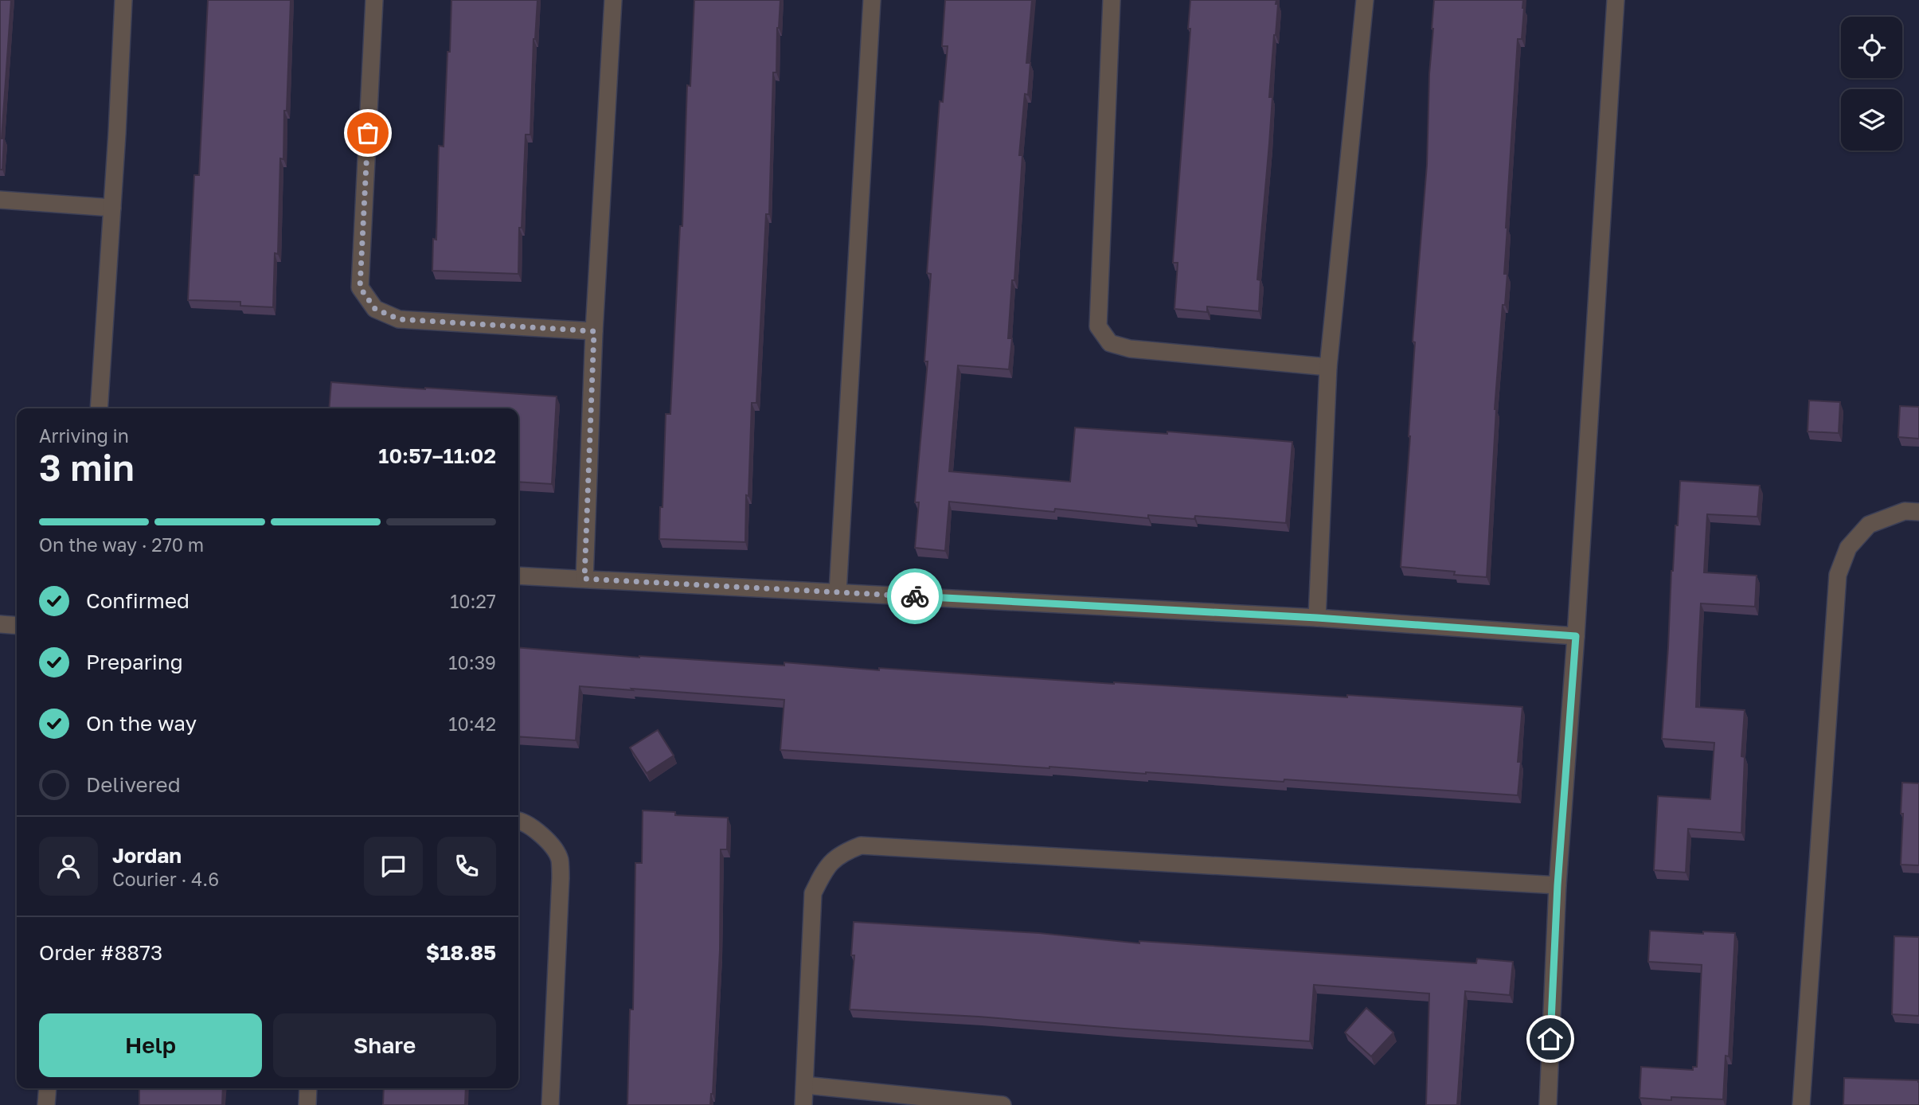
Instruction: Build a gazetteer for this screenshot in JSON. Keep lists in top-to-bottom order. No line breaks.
{"page":{"heading":["3 min","Arriving in","10:57–11:02"],"panel":["Jordan","Courier · 4.6","Order #8873","$18.85"],"bar":"On the way · 270 m","list":[["Confirmed","10:27"],["Preparing","10:39"],["On the way","10:42"],"Delivered"],"buttons":["Help","Share"]}}
